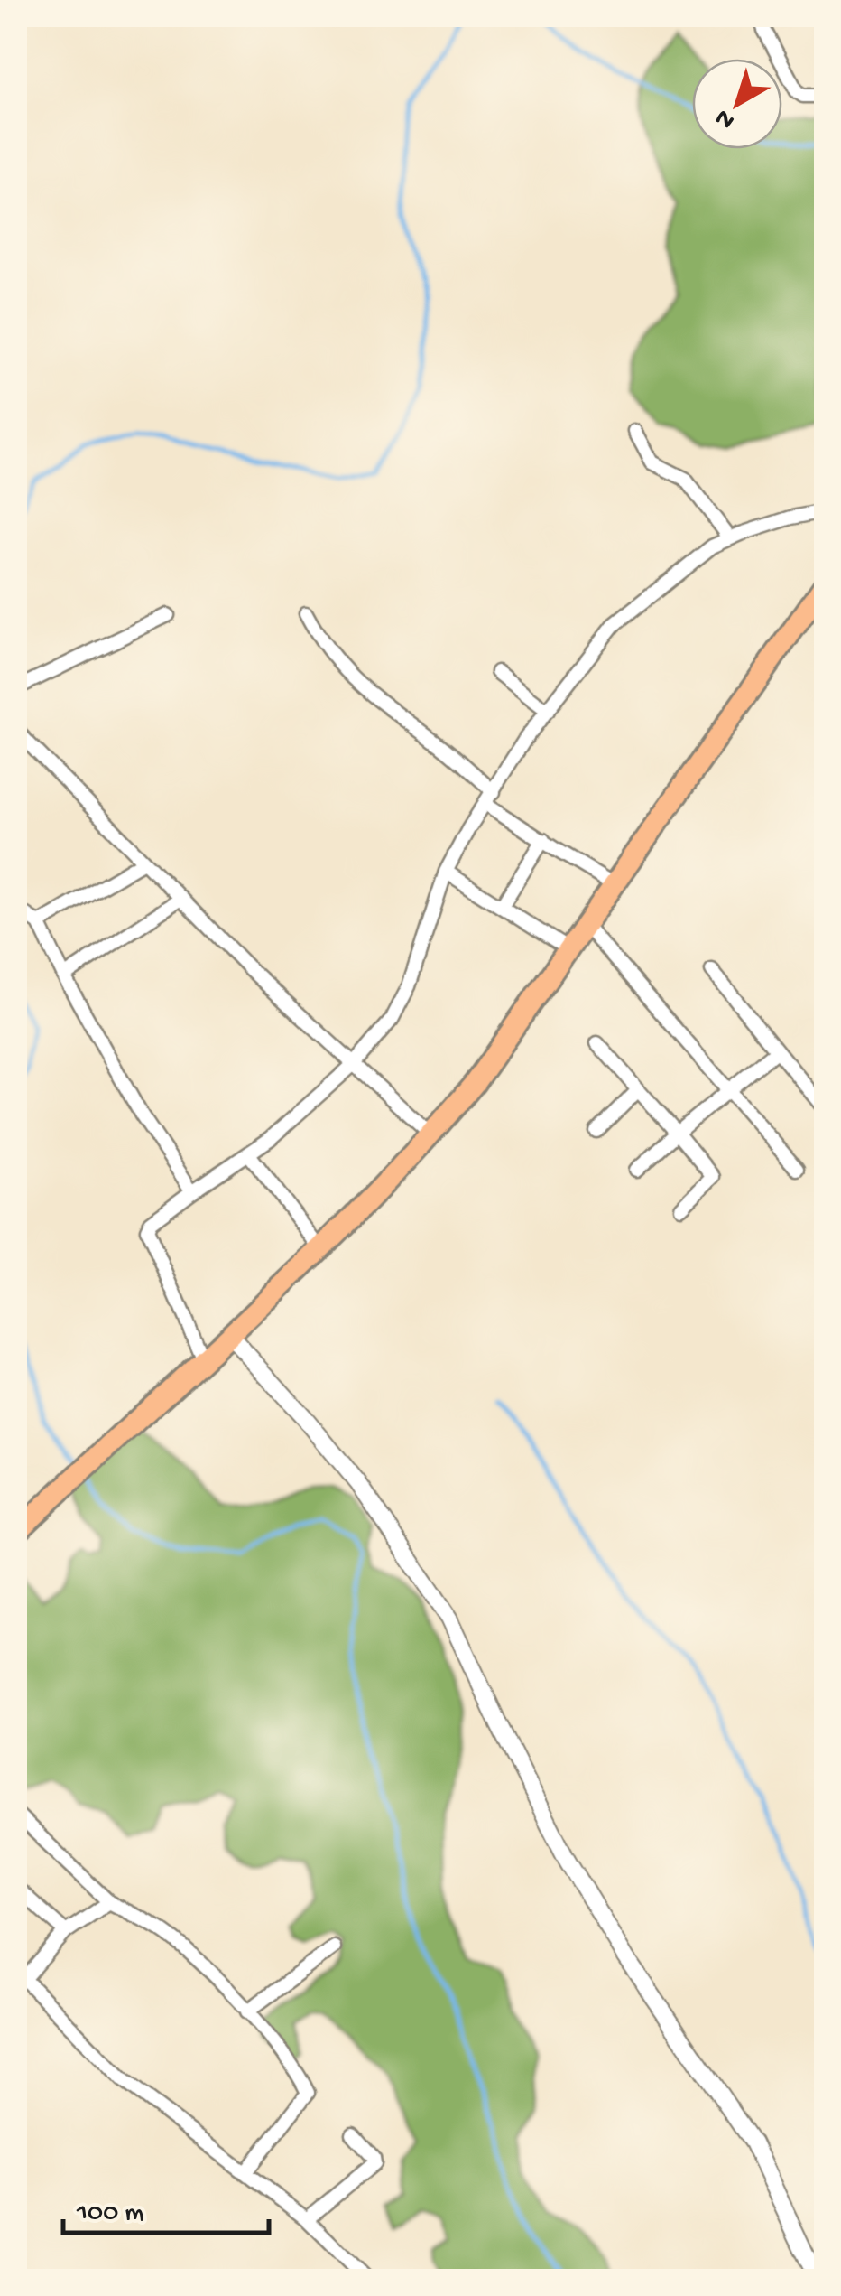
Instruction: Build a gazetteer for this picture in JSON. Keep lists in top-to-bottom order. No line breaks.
{"scale_bar":"100 m","north":"bottom left"}
